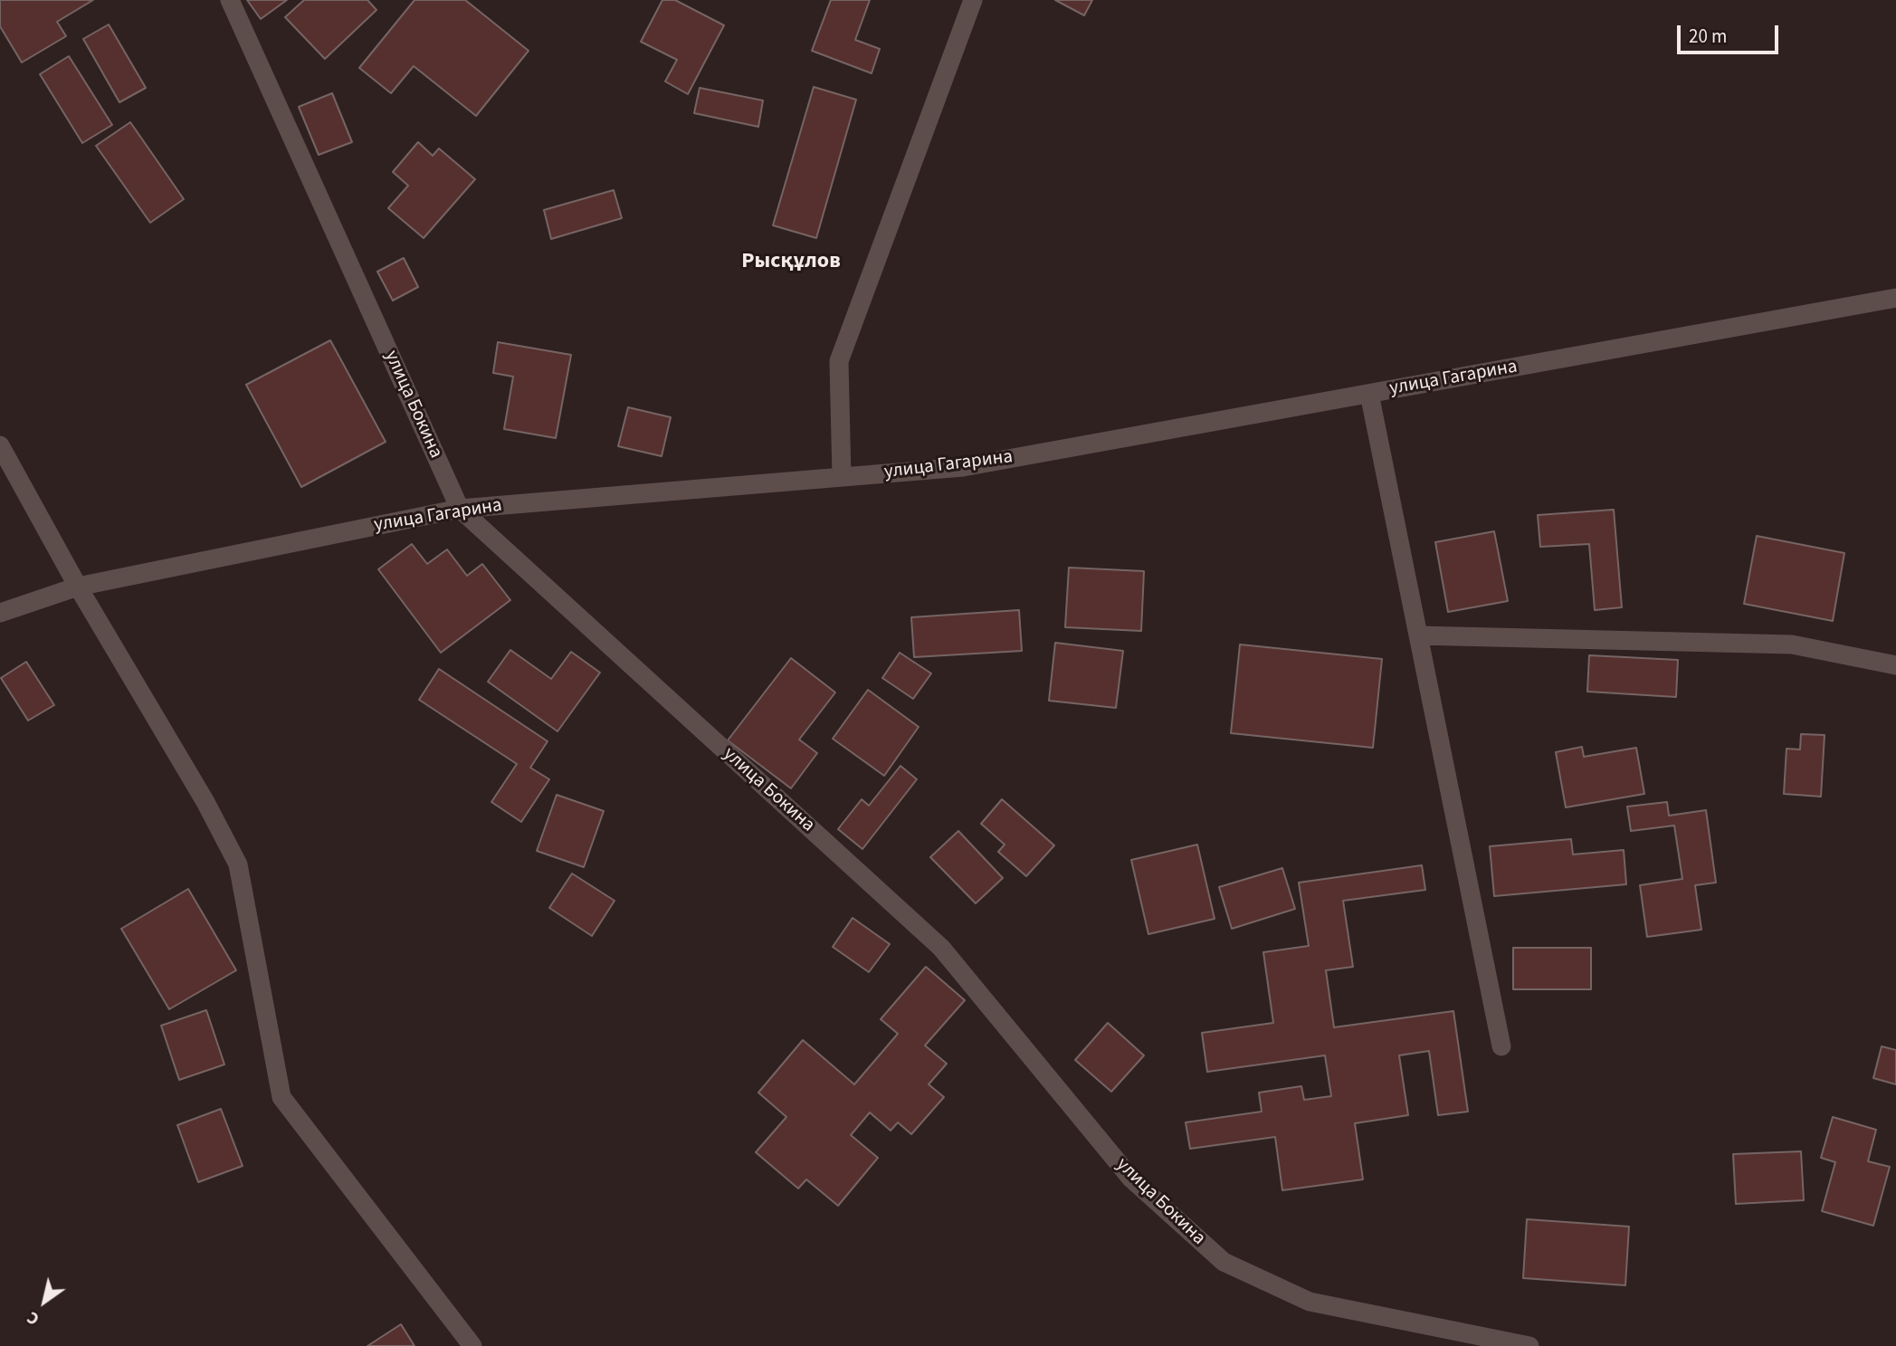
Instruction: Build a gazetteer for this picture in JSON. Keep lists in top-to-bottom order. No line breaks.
{"streets":{"street":["улица Гагарина","улица Бокина"]},"crossings":[["улица Гагарина","улица Бокина"]],"districts":["Рысқұлов"],"scale_bar":"20 m","north":"bottom left"}
